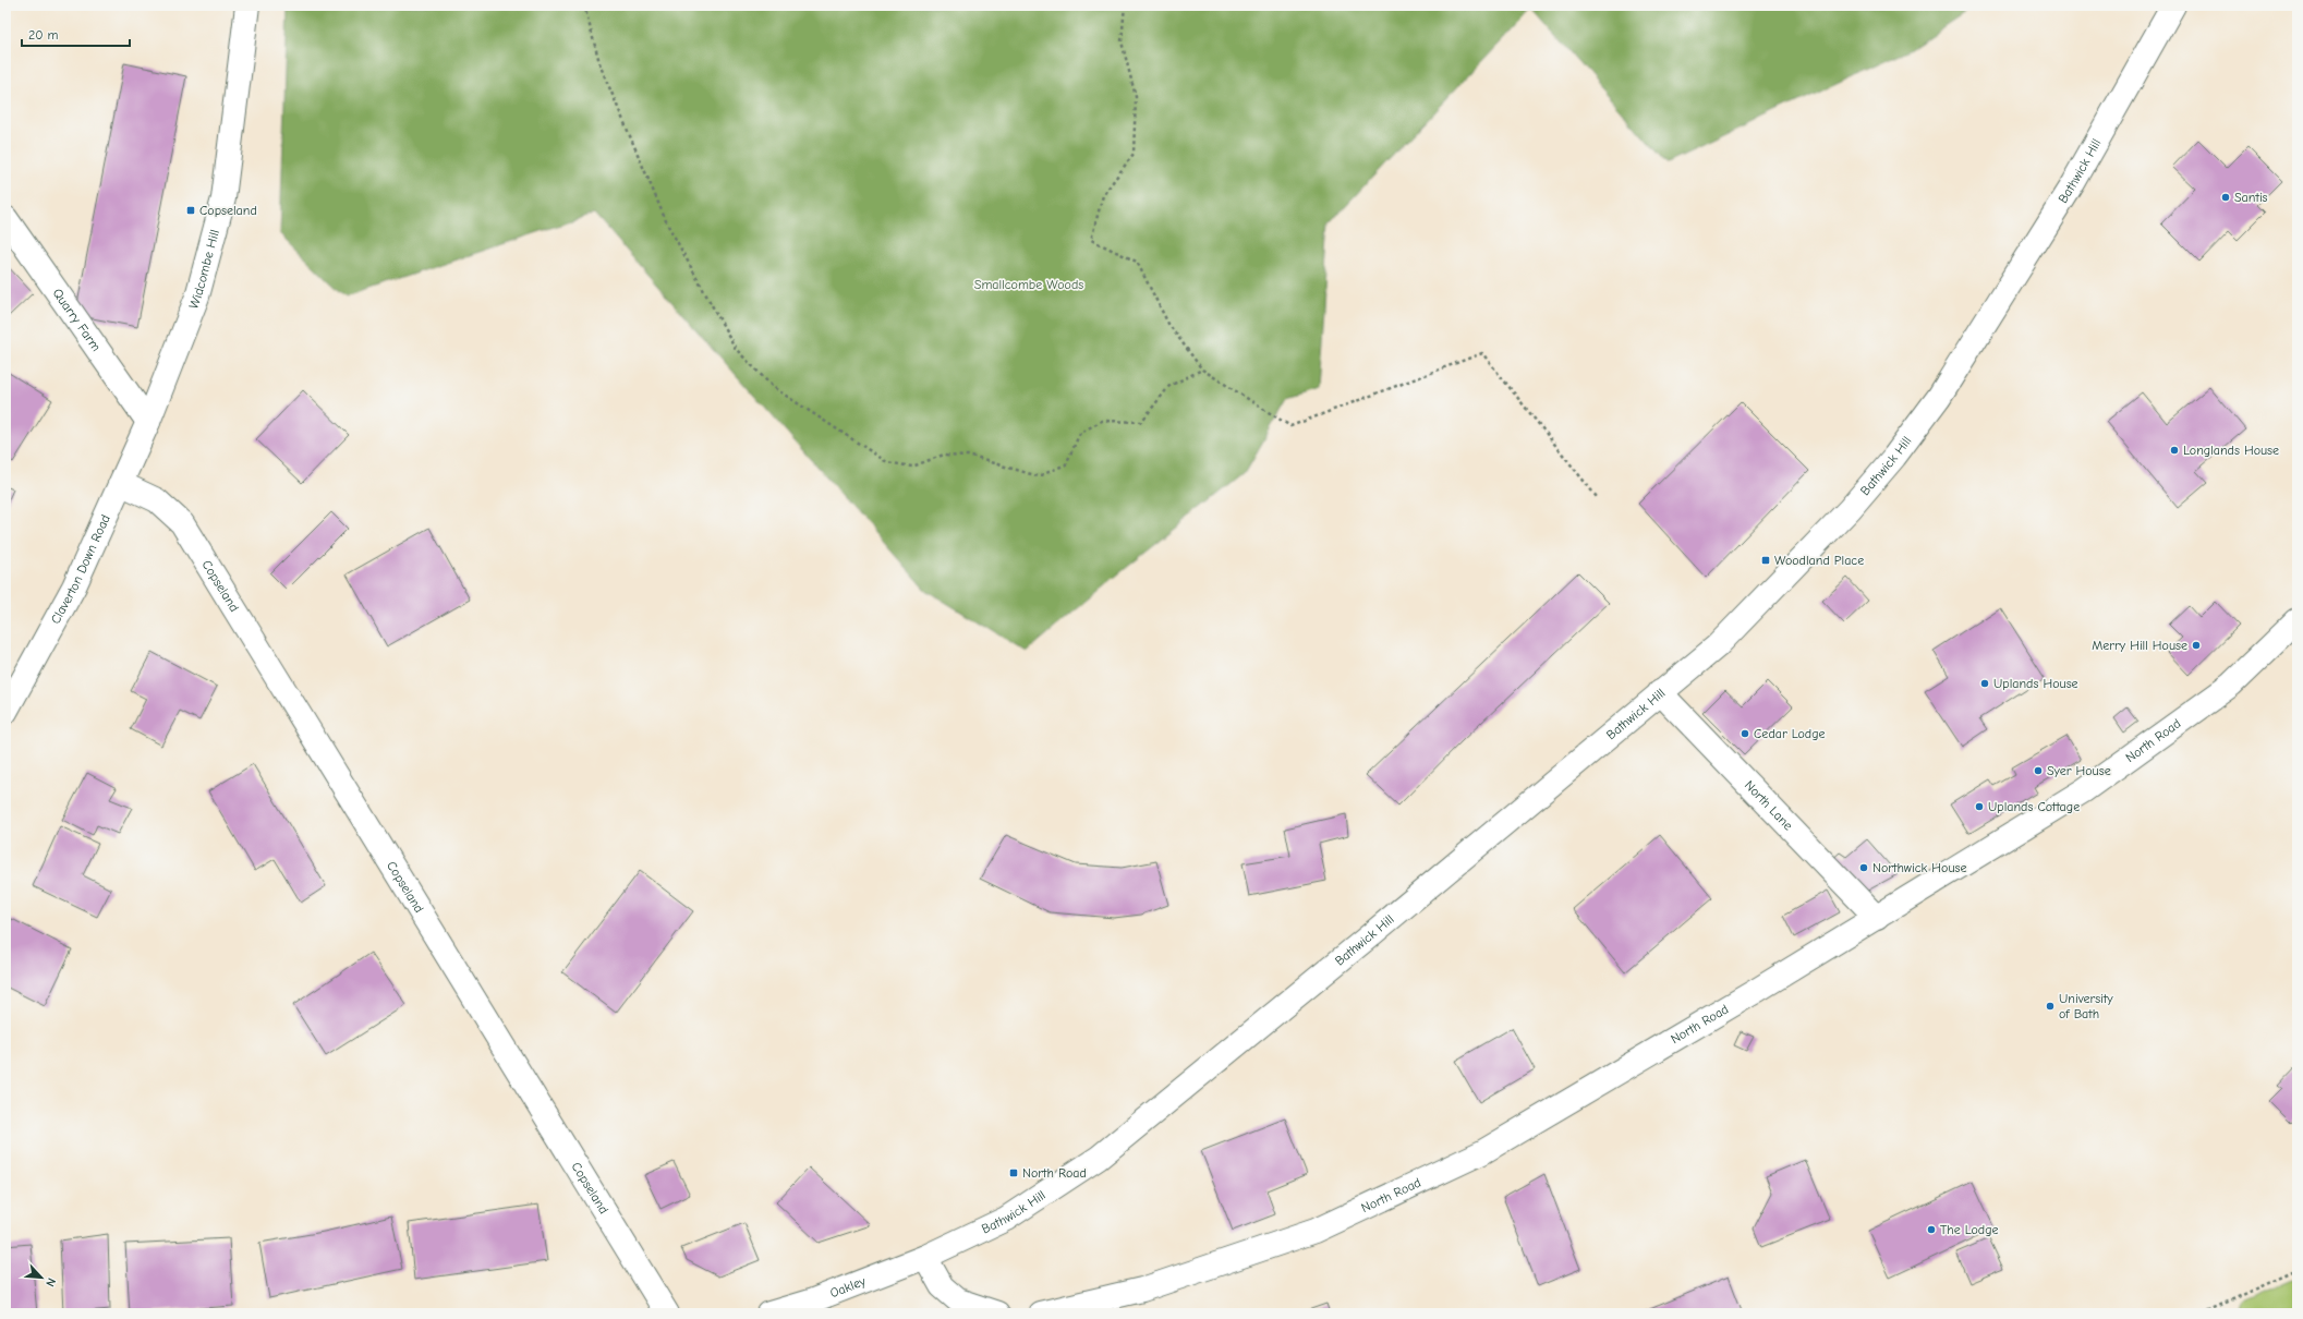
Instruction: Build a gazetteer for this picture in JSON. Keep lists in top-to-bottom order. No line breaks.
{"streets":{"street":["Bathwick Hill","Widcombe Hill","Quarry Farm","Claverton Down Road","Copseland","North Road","North Lane","Oakley"]},"crossings":[["Bathwick Hill","North Lane"],["Bathwick Hill","Oakley"],["Widcombe Hill","Quarry Farm"],["Widcombe Hill","Claverton Down Road"],["Quarry Farm","Claverton Down Road"],["Claverton Down Road","Copseland"],["North Road","North Lane"]],"parks":["Smallcombe Woods"],"places":{"other":["Santis","Longlands House","Merry Hill House","Uplands House","Cedar Lodge","Syer House","Uplands Cottage","Northwick House","University of Bath","The Lodge"],"transit":["Copseland","Woodland Place","North Road"]},"scale_bar":"20 m","north":"bottom right"}
